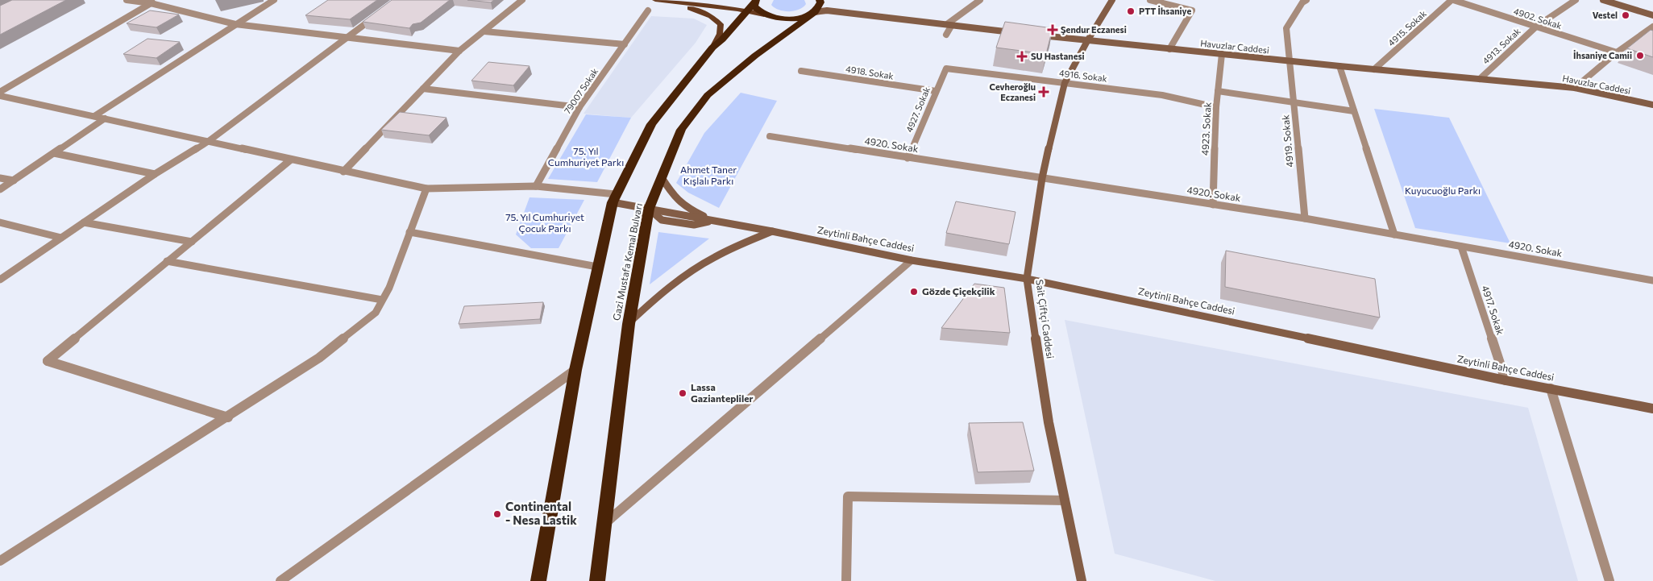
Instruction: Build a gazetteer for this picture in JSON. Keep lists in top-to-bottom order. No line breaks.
{"streets":{"highway":["Gazi Mustafa Kemal Bulvarı"],"street":["4902. Sokak","4915. Sokak","4913. Sokak","Havuzlar Caddesi","4918. Sokak","4916. Sokak","79007 Sokak","4927. Sokak","4923. Sokak","4919. Sokak","4920. Sokak","Zeytinli Bahçe Caddesi","4917. Sokak","Sait Çiftçi Caddesi"]},"crossings":[["4902. Sokak","4915. Sokak"],["4902. Sokak","4913. Sokak"],["4915. Sokak","Havuzlar Caddesi"],["4913. Sokak","Havuzlar Caddesi"],["Havuzlar Caddesi","4923. Sokak"],["Havuzlar Caddesi","4919. Sokak"],["Havuzlar Caddesi","Sait Çiftçi Caddesi"],["4918. Sokak","4927. Sokak"],["4916. Sokak","4927. Sokak"],["4916. Sokak","4923. Sokak"],["4916. Sokak","Sait Çiftçi Caddesi"],["4927. Sokak","4920. Sokak"],["4923. Sokak","4920. Sokak"],["4919. Sokak","4920. Sokak"],["4920. Sokak","4917. Sokak"],["4920. Sokak","Sait Çiftçi Caddesi"],["Zeytinli Bahçe Caddesi","4917. Sokak"],["Zeytinli Bahçe Caddesi","Sait Çiftçi Caddesi"]],"parks":["75. Yıl Cumhuriyet Parkı","Ahmet Taner Kışlalı Parkı","Kuyucuoğlu Parkı","75. Yıl Cumhuriyet Çocuk Parkı"],"places":{"other":["PTT İhsaniye","Vestel","İhsaniye Camii","Gözde Çiçekçilik","Lassa Gaziantepliler","Continental - Nesa Lastik"],"health":["Şendur Eczanesi","SU Hastanesi","Cevheroğlu Eczanesi"]}}
